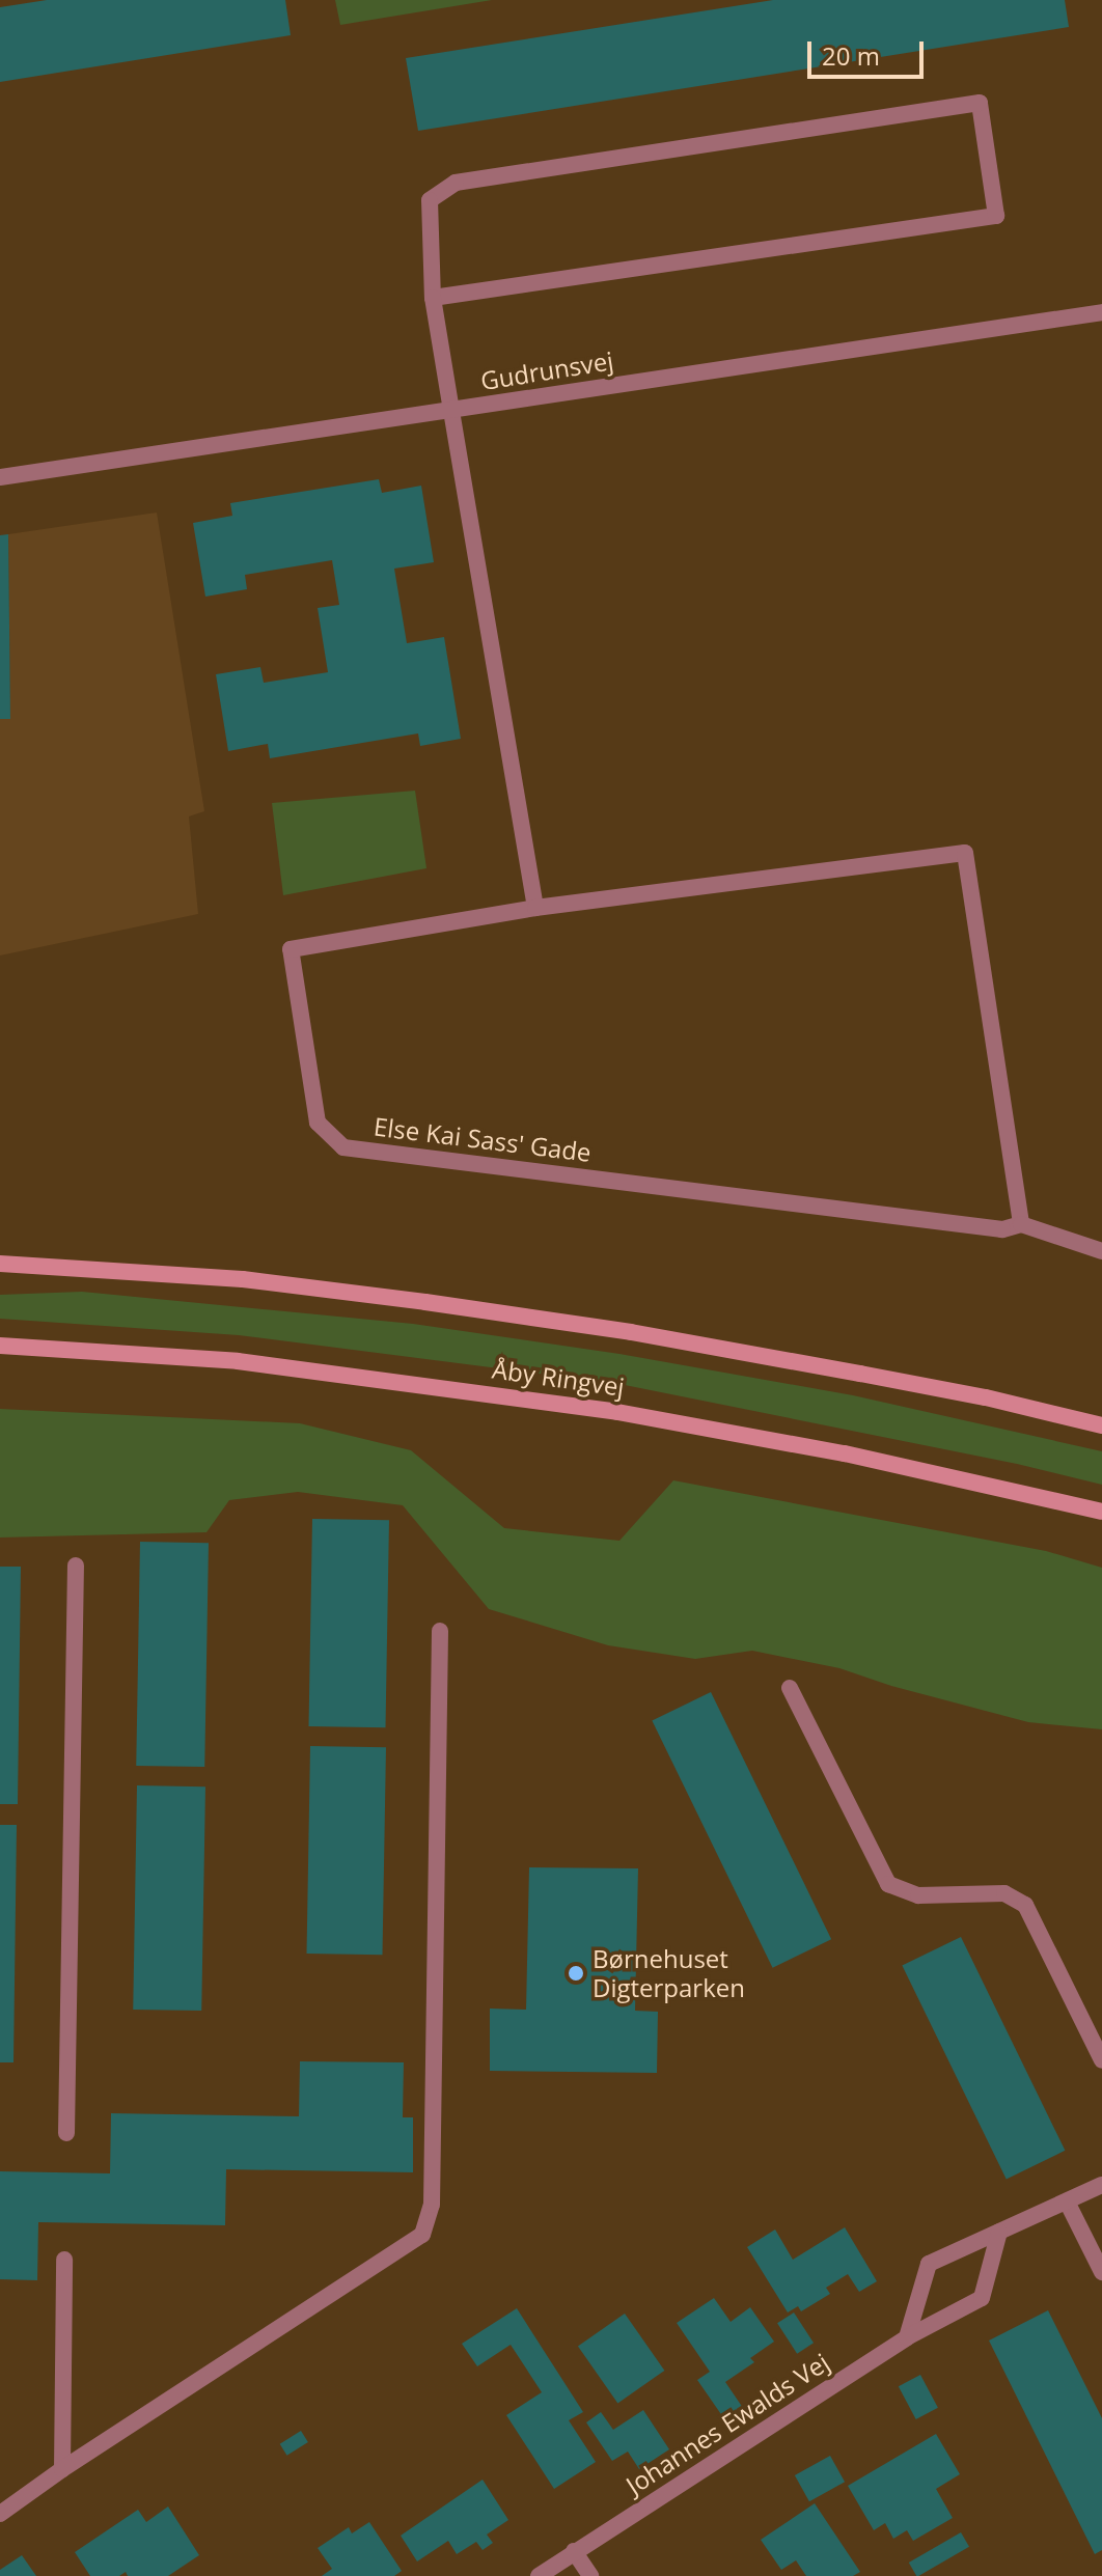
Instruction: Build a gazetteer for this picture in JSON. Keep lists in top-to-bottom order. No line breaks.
{"streets":{"main road":["Åby Ringvej"],"street":["Gudrunsvej","Else Kai Sass' Gade","Johannes Ewalds Vej"]},"places":["Børnehuset Digterparken"],"scale_bar":"20 m"}
